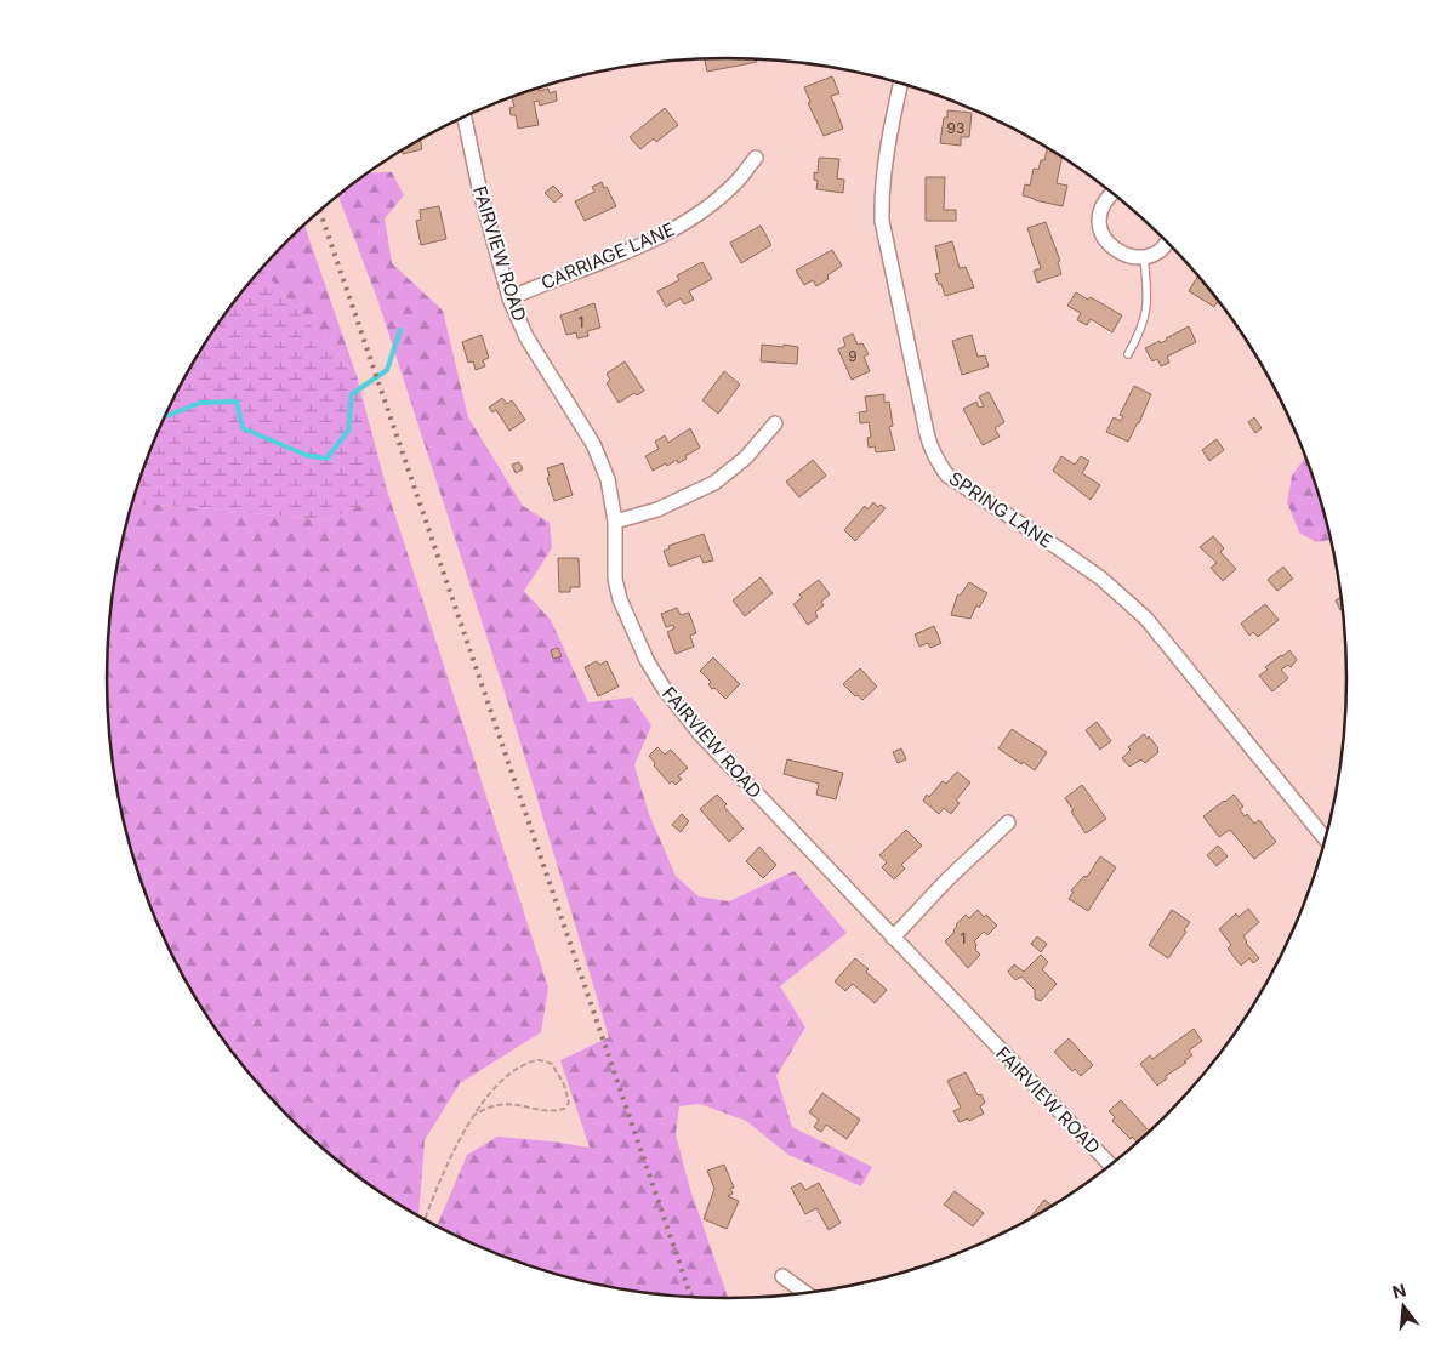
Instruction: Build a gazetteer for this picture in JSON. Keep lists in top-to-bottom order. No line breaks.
{"streets":{"street":["FAIRVIEW ROAD","CARRIAGE LANE","SPRING LANE"]},"crossings":[["FAIRVIEW ROAD","CARRIAGE LANE"]],"house_numbers":["93","1","9","1"],"north":"top"}
